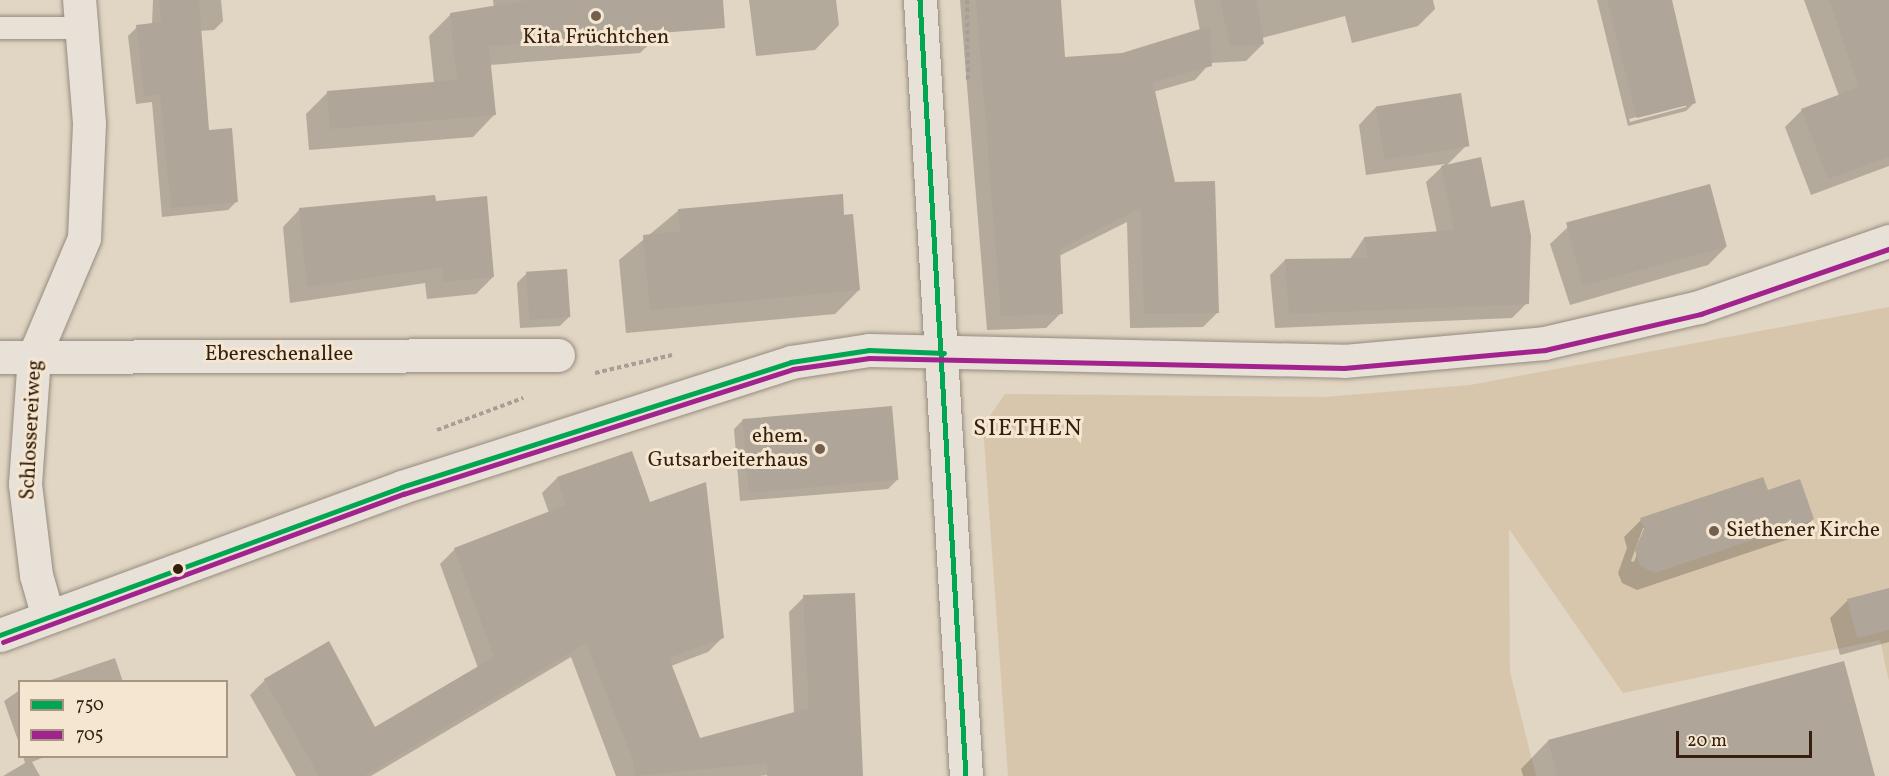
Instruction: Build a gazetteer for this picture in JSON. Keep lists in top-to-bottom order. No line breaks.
{"streets":{"main road":["Ebereschenallee","Schlossereiweg"]},"crossings":[["Ebereschenallee","Schlossereiweg"]],"districts":["SIETHEN"],"places":["Kita Früchtchen","ehem. Gutsarbeiterhaus","Siethener Kirche"],"lines":["transit line 750","transit line 705"],"legend":["750","705"],"scale_bar":"20 m"}
